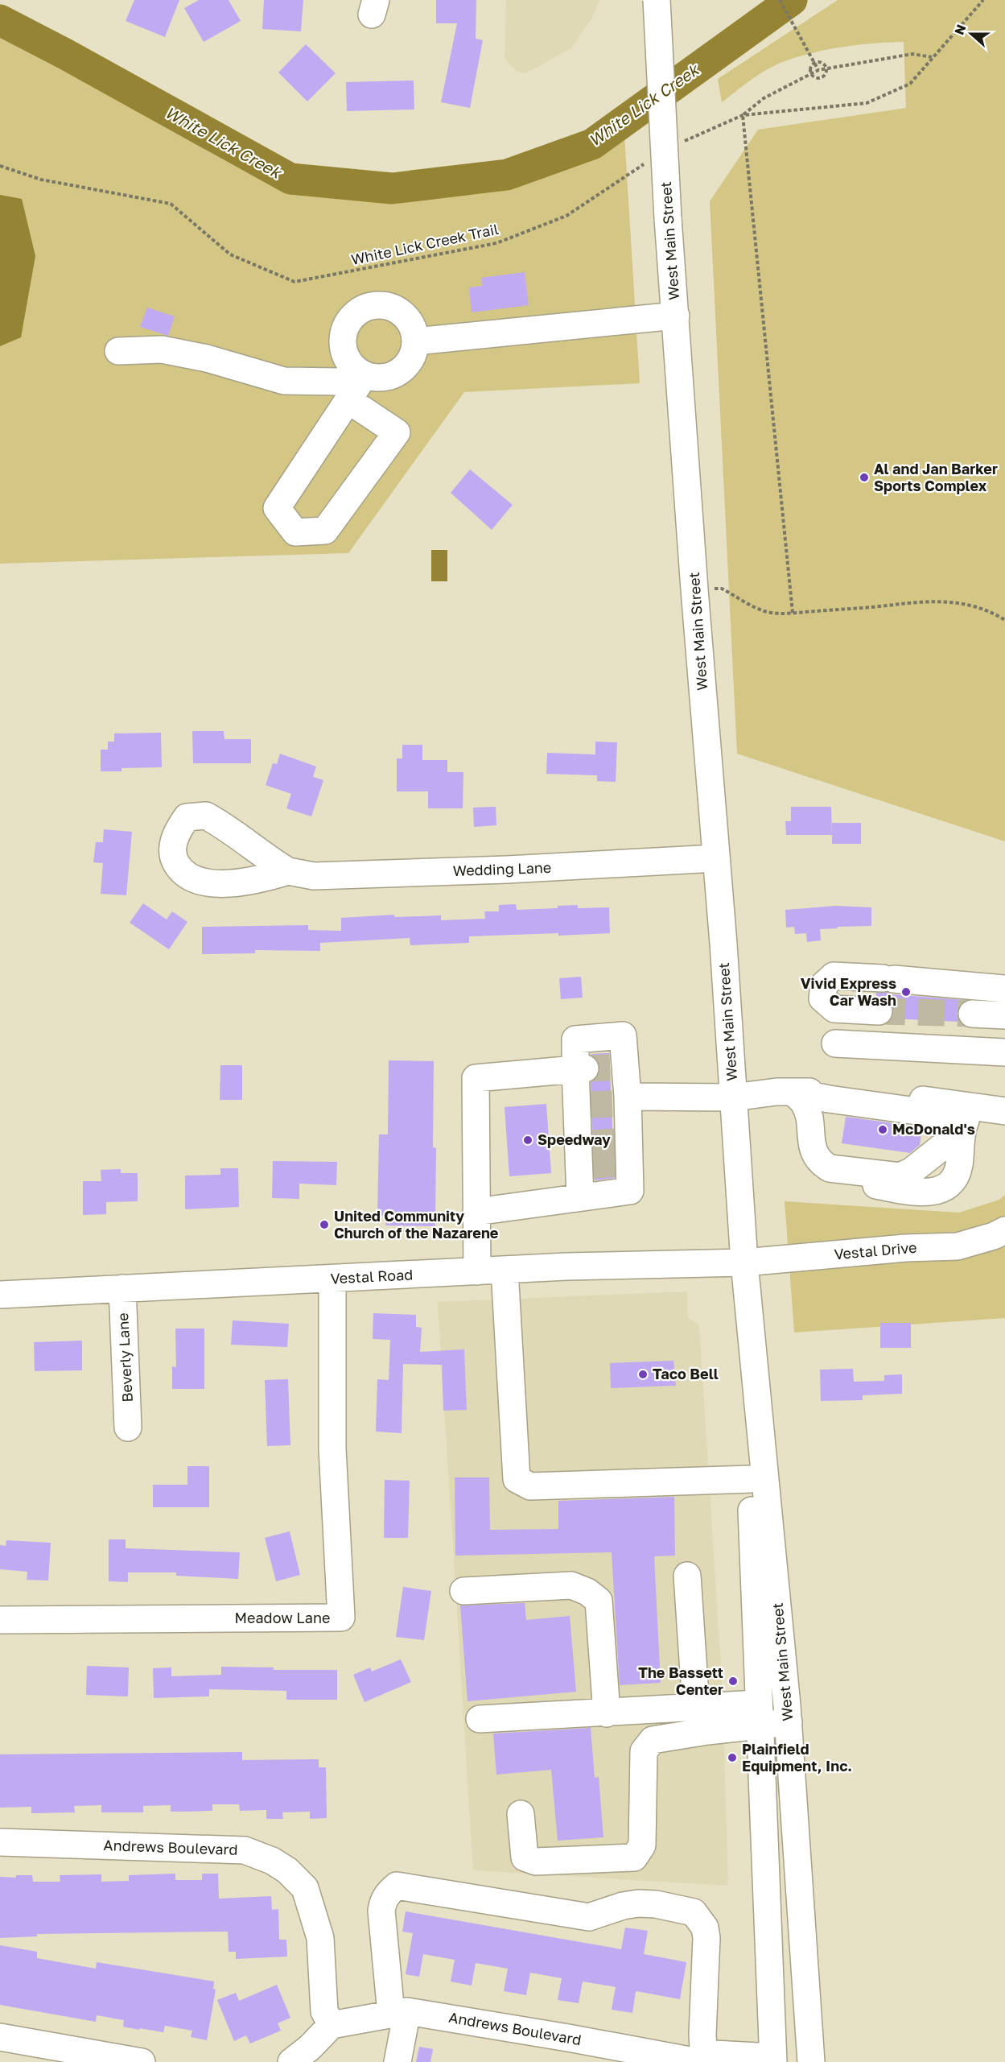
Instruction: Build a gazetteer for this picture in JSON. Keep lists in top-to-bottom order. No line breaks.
{"streets":{"street":["West Main Street","Wedding Lane","Vestal Drive","Vestal Road","Beverly Lane","Meadow Lane","Andrews Boulevard"],"path":["White Lick Creek Trail"]},"crossings":[["West Main Street","White Lick Creek Trail"],["West Main Street","Wedding Lane"],["West Main Street","Vestal Drive"],["West Main Street","Vestal Road"],["Vestal Drive","Vestal Road"],["Vestal Road","Beverly Lane"],["Vestal Road","Meadow Lane"]],"water":["White Lick Creek"],"places":["Al and Jan Barker Sports Complex","Vivid Express Car Wash","McDonald's","Speedway","United Community Church of the Nazarene","Taco Bell","The Bassett Center","Plainfield Equipment, Inc."],"north":"left"}
